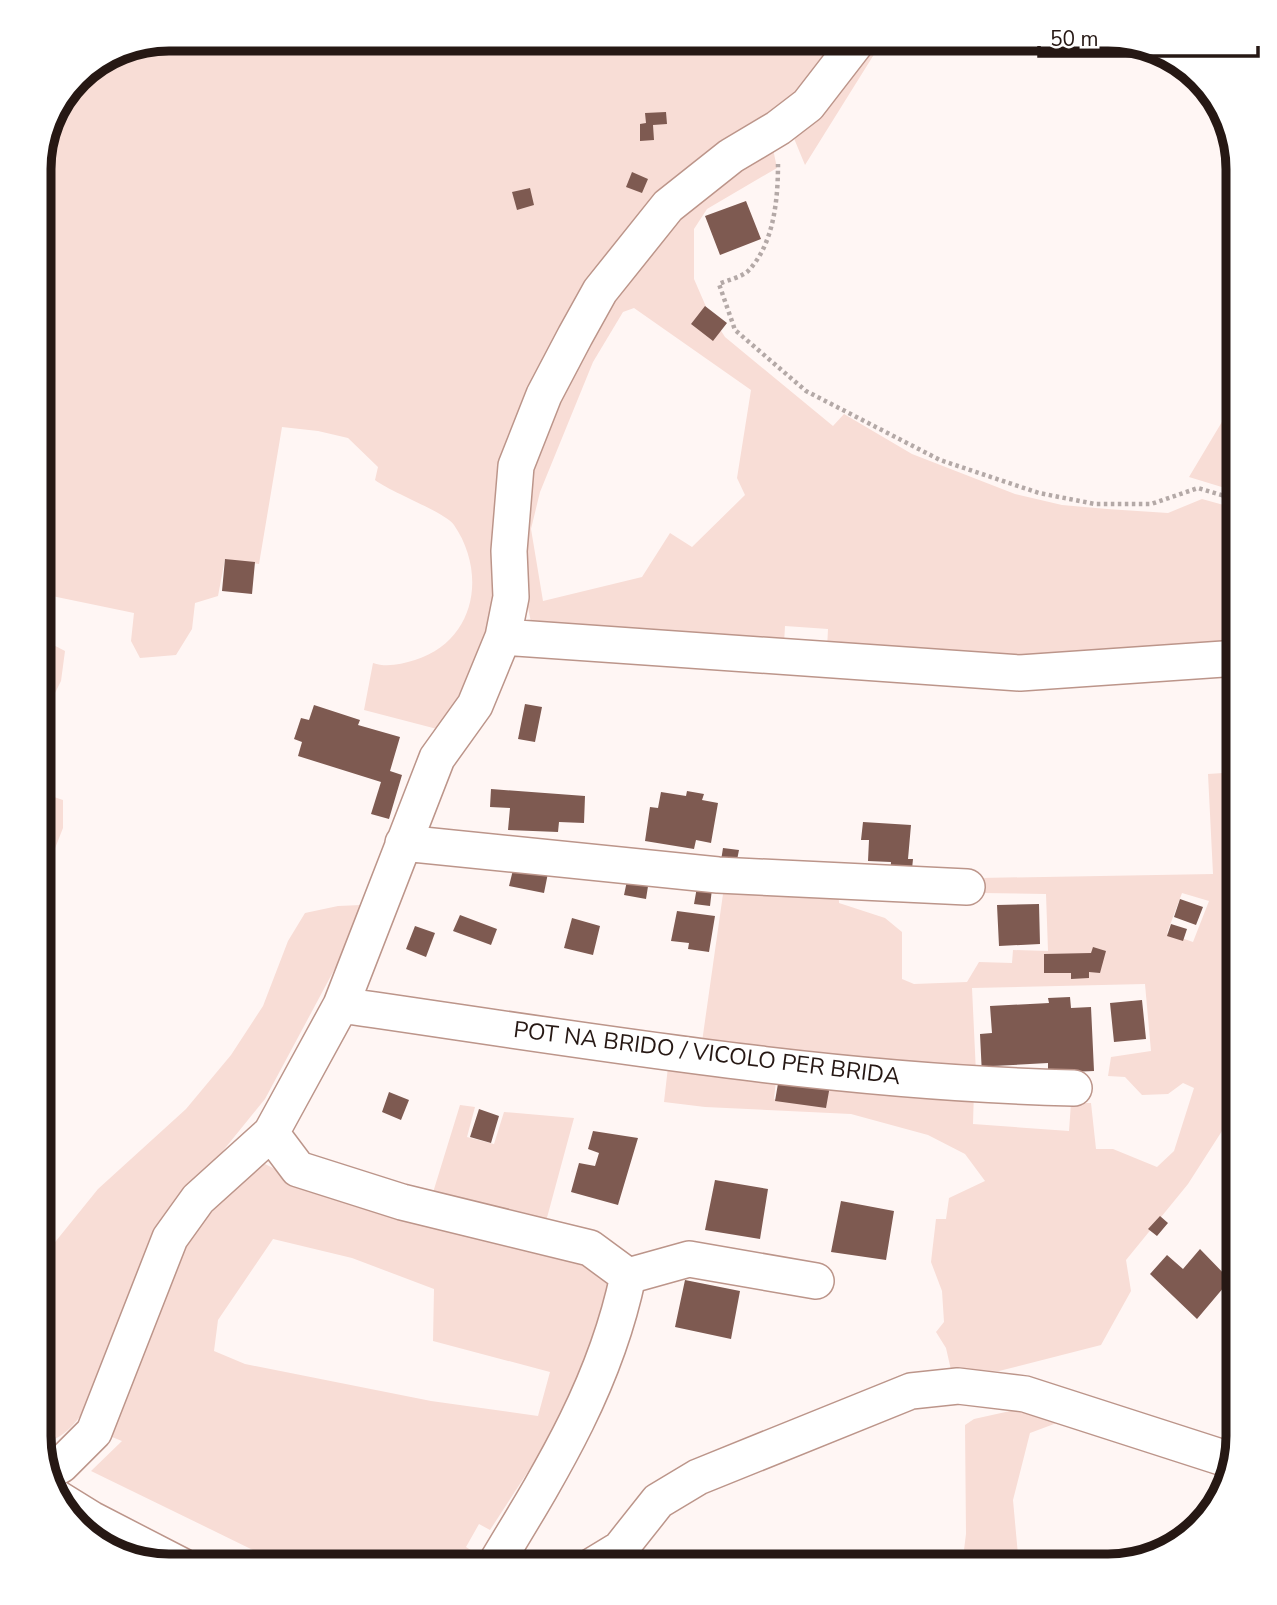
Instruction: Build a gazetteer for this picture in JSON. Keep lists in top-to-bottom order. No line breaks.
{"streets":{"street":["POT NA BRIDO / VICOLO PER BRIDA"]},"scale_bar":"50 m"}
